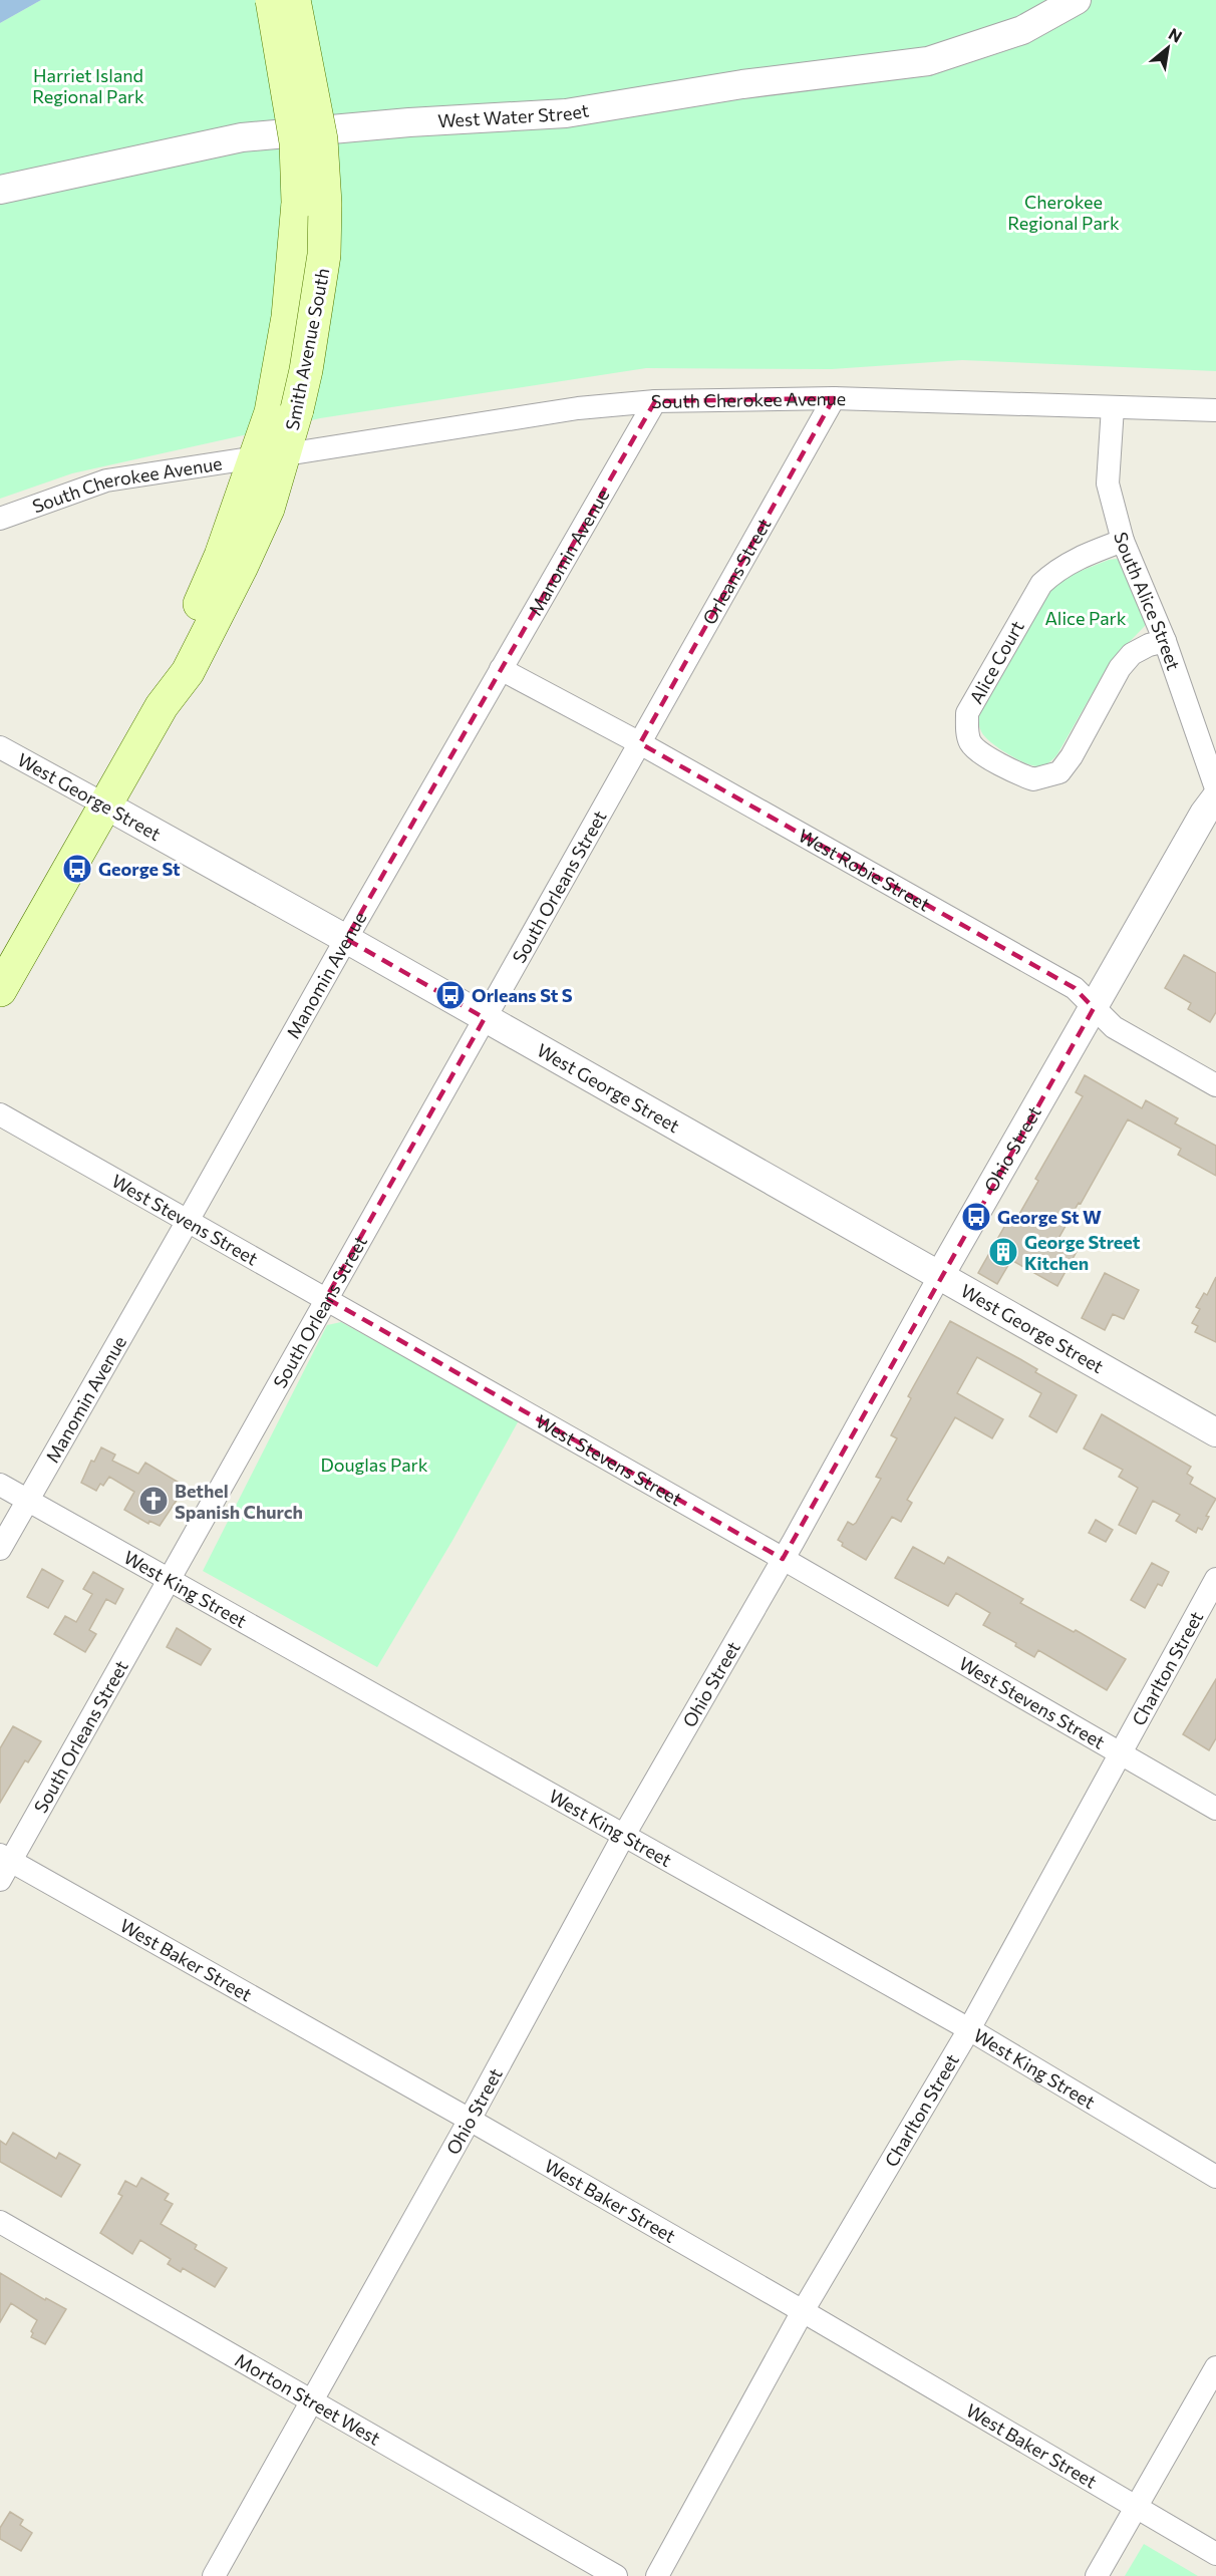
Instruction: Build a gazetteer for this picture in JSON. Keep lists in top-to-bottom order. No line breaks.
{"streets":{"main road":["Smith Avenue South"],"street":["West Water Street","South Cherokee Avenue","Manomin Avenue","Orleans Street","South Alice Street","Alice Court","West George Street","West Robie Street","South Orleans Street","Ohio Street","West Stevens Street","West King Street","Charlton Street","West Baker Street","Morton Street West"]},"crossings":[["Smith Avenue South","South Cherokee Avenue"],["Smith Avenue South","West George Street"],["South Cherokee Avenue","Manomin Avenue"],["South Cherokee Avenue","Orleans Street"],["South Cherokee Avenue","South Alice Street"],["Manomin Avenue","West George Street"],["Manomin Avenue","West Robie Street"],["Manomin Avenue","West Stevens Street"],["Manomin Avenue","West King Street"],["Orleans Street","West Robie Street"],["Orleans Street","South Orleans Street"],["South Alice Street","Alice Court"],["West George Street","South Orleans Street"],["West George Street","Ohio Street"],["West Robie Street","South Orleans Street"],["West Robie Street","Ohio Street"],["South Orleans Street","West Stevens Street"],["South Orleans Street","West King Street"],["South Orleans Street","West Baker Street"],["Ohio Street","West Stevens Street"],["Ohio Street","West King Street"],["Ohio Street","West Baker Street"],["Ohio Street","Morton Street West"],["West Stevens Street","Charlton Street"],["West King Street","Charlton Street"],["Charlton Street","West Baker Street"]],"parks":["Harriet Island Regional Park","Cherokee Regional Park","Alice Park","Douglas Park"],"places":{"bus stop":["George St","Orleans St S","George St W"],"building":["George Street Kitchen"],"church":["Bethel Spanish Church"]},"north":"top right"}
